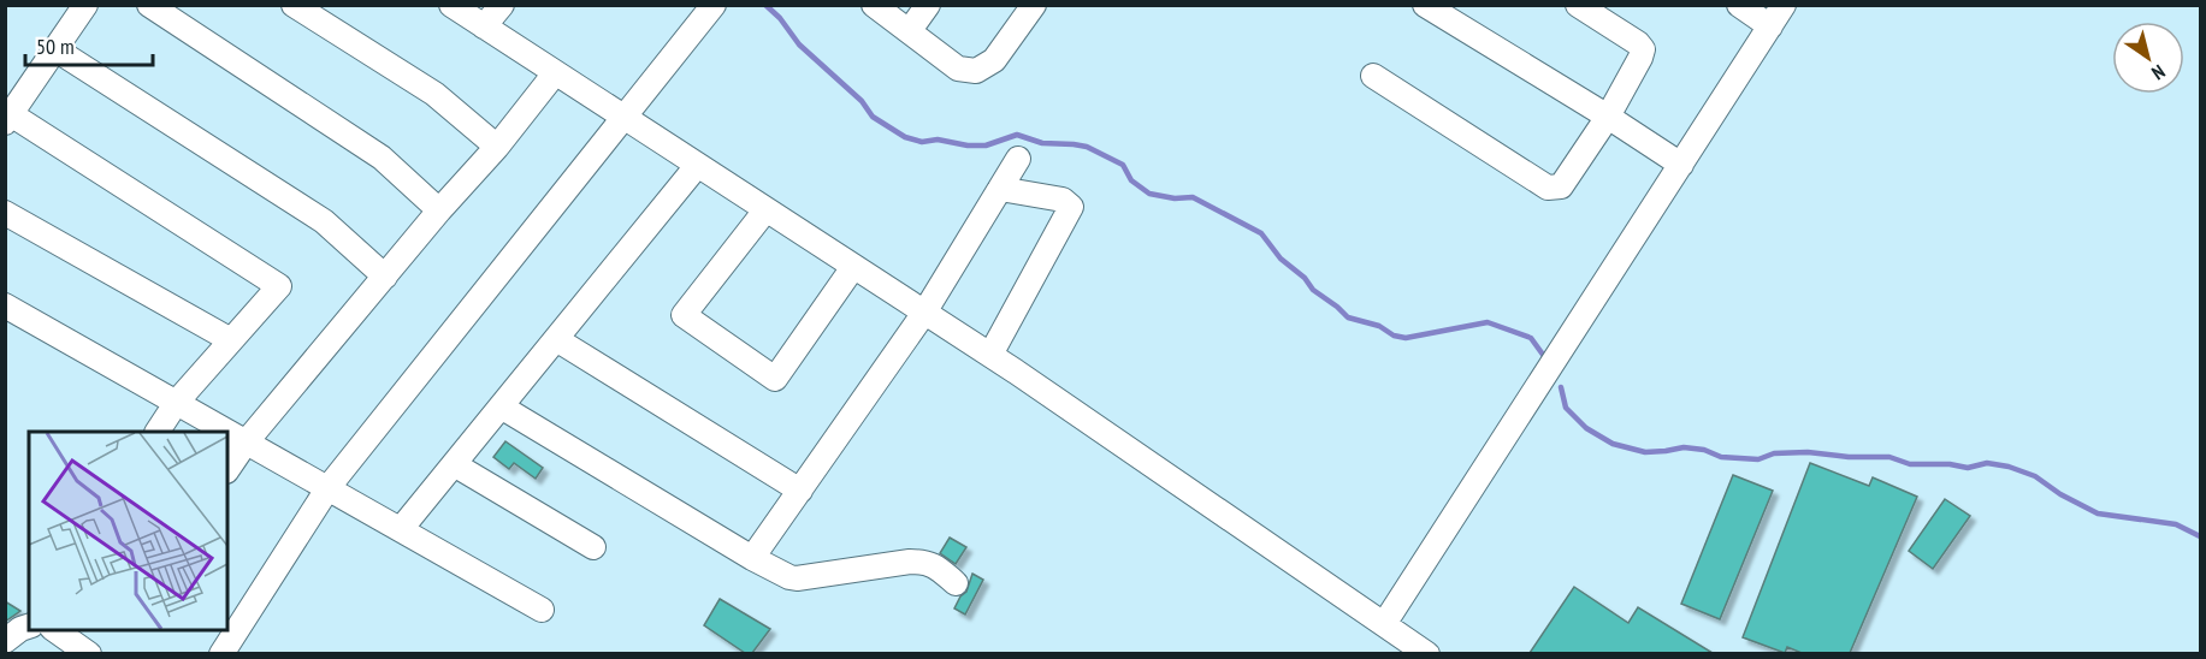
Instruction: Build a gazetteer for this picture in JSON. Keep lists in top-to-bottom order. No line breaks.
{"scale_bar":"50 m","north":"bottom right"}
